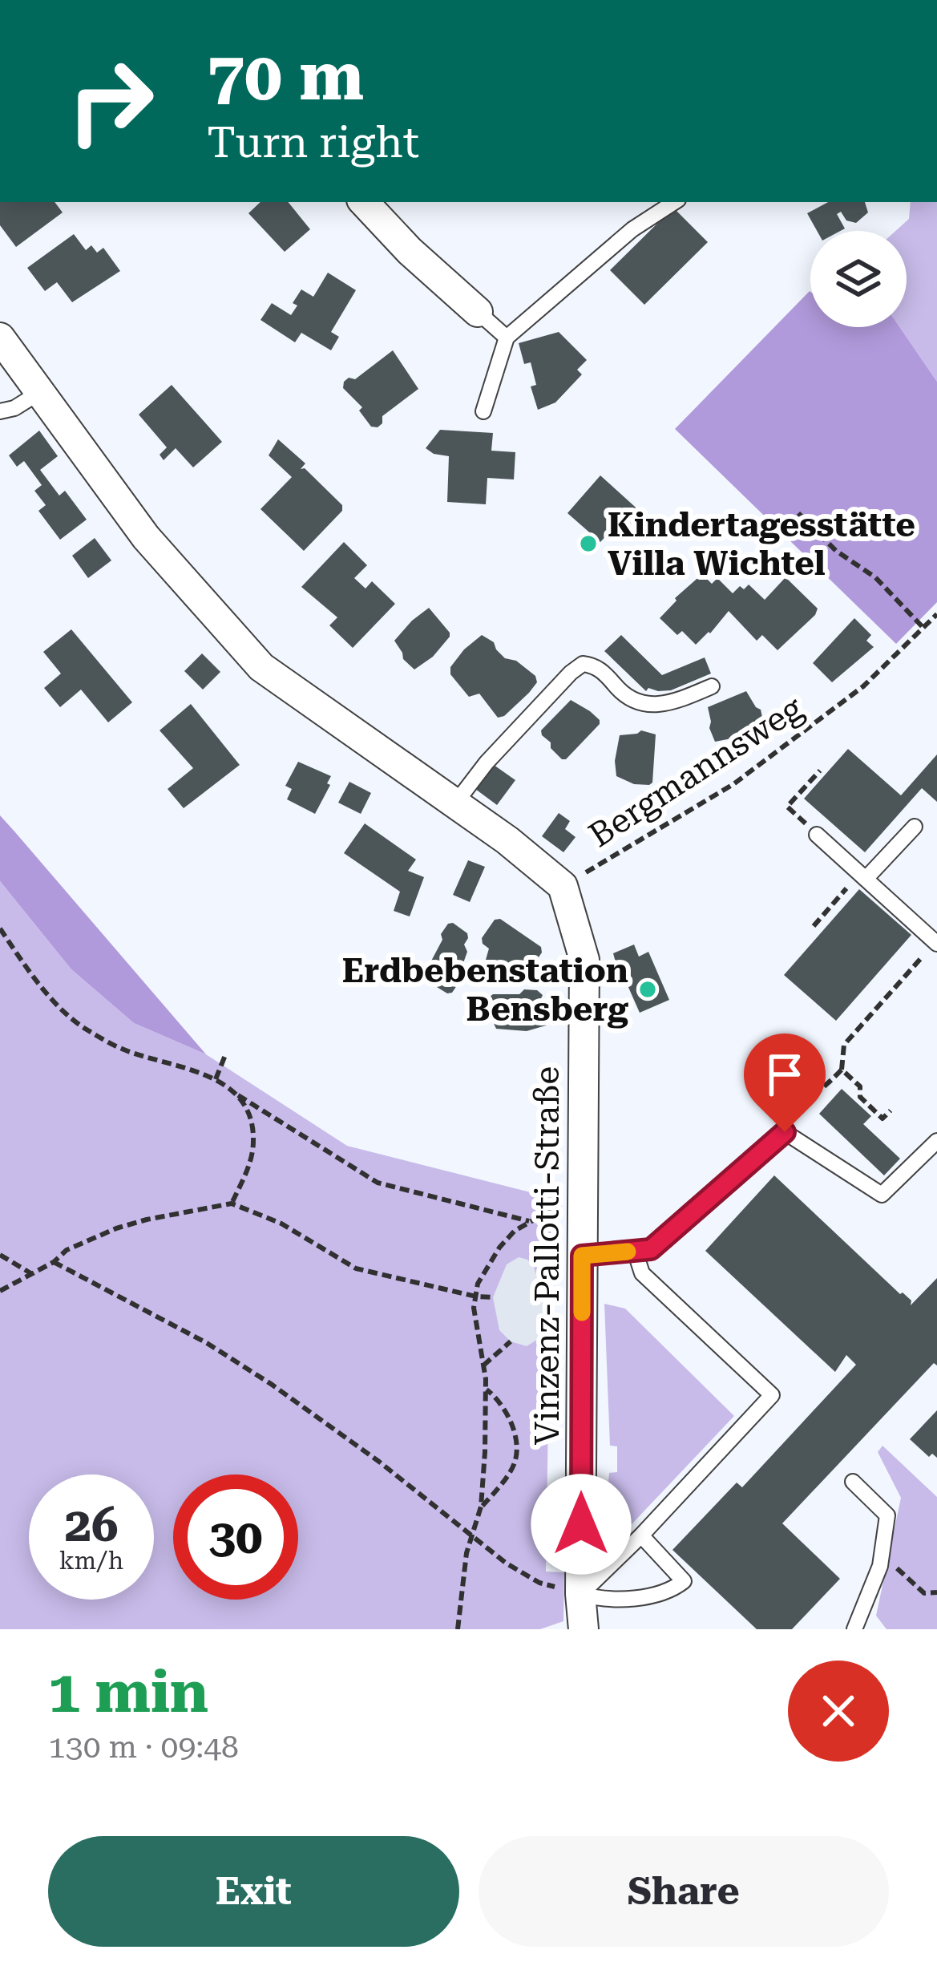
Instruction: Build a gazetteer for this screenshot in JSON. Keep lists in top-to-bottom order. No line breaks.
{"streets":{"street":["Vinzenz-Pallotti-Straße"],"path":["Bergmannsweg"]},"crossings":[["Bergmannsweg","Vinzenz-Pallotti-Straße"]],"places":["Kindertagesstätte Villa Wichtel","Erdbebenstation Bensberg"],"page":{"turn":["70 m","Turn right"],"speed":"26 km/h","limit":"30","heading":["1 min","130 m · 09:48"],"buttons":["Exit","Share"]}}
